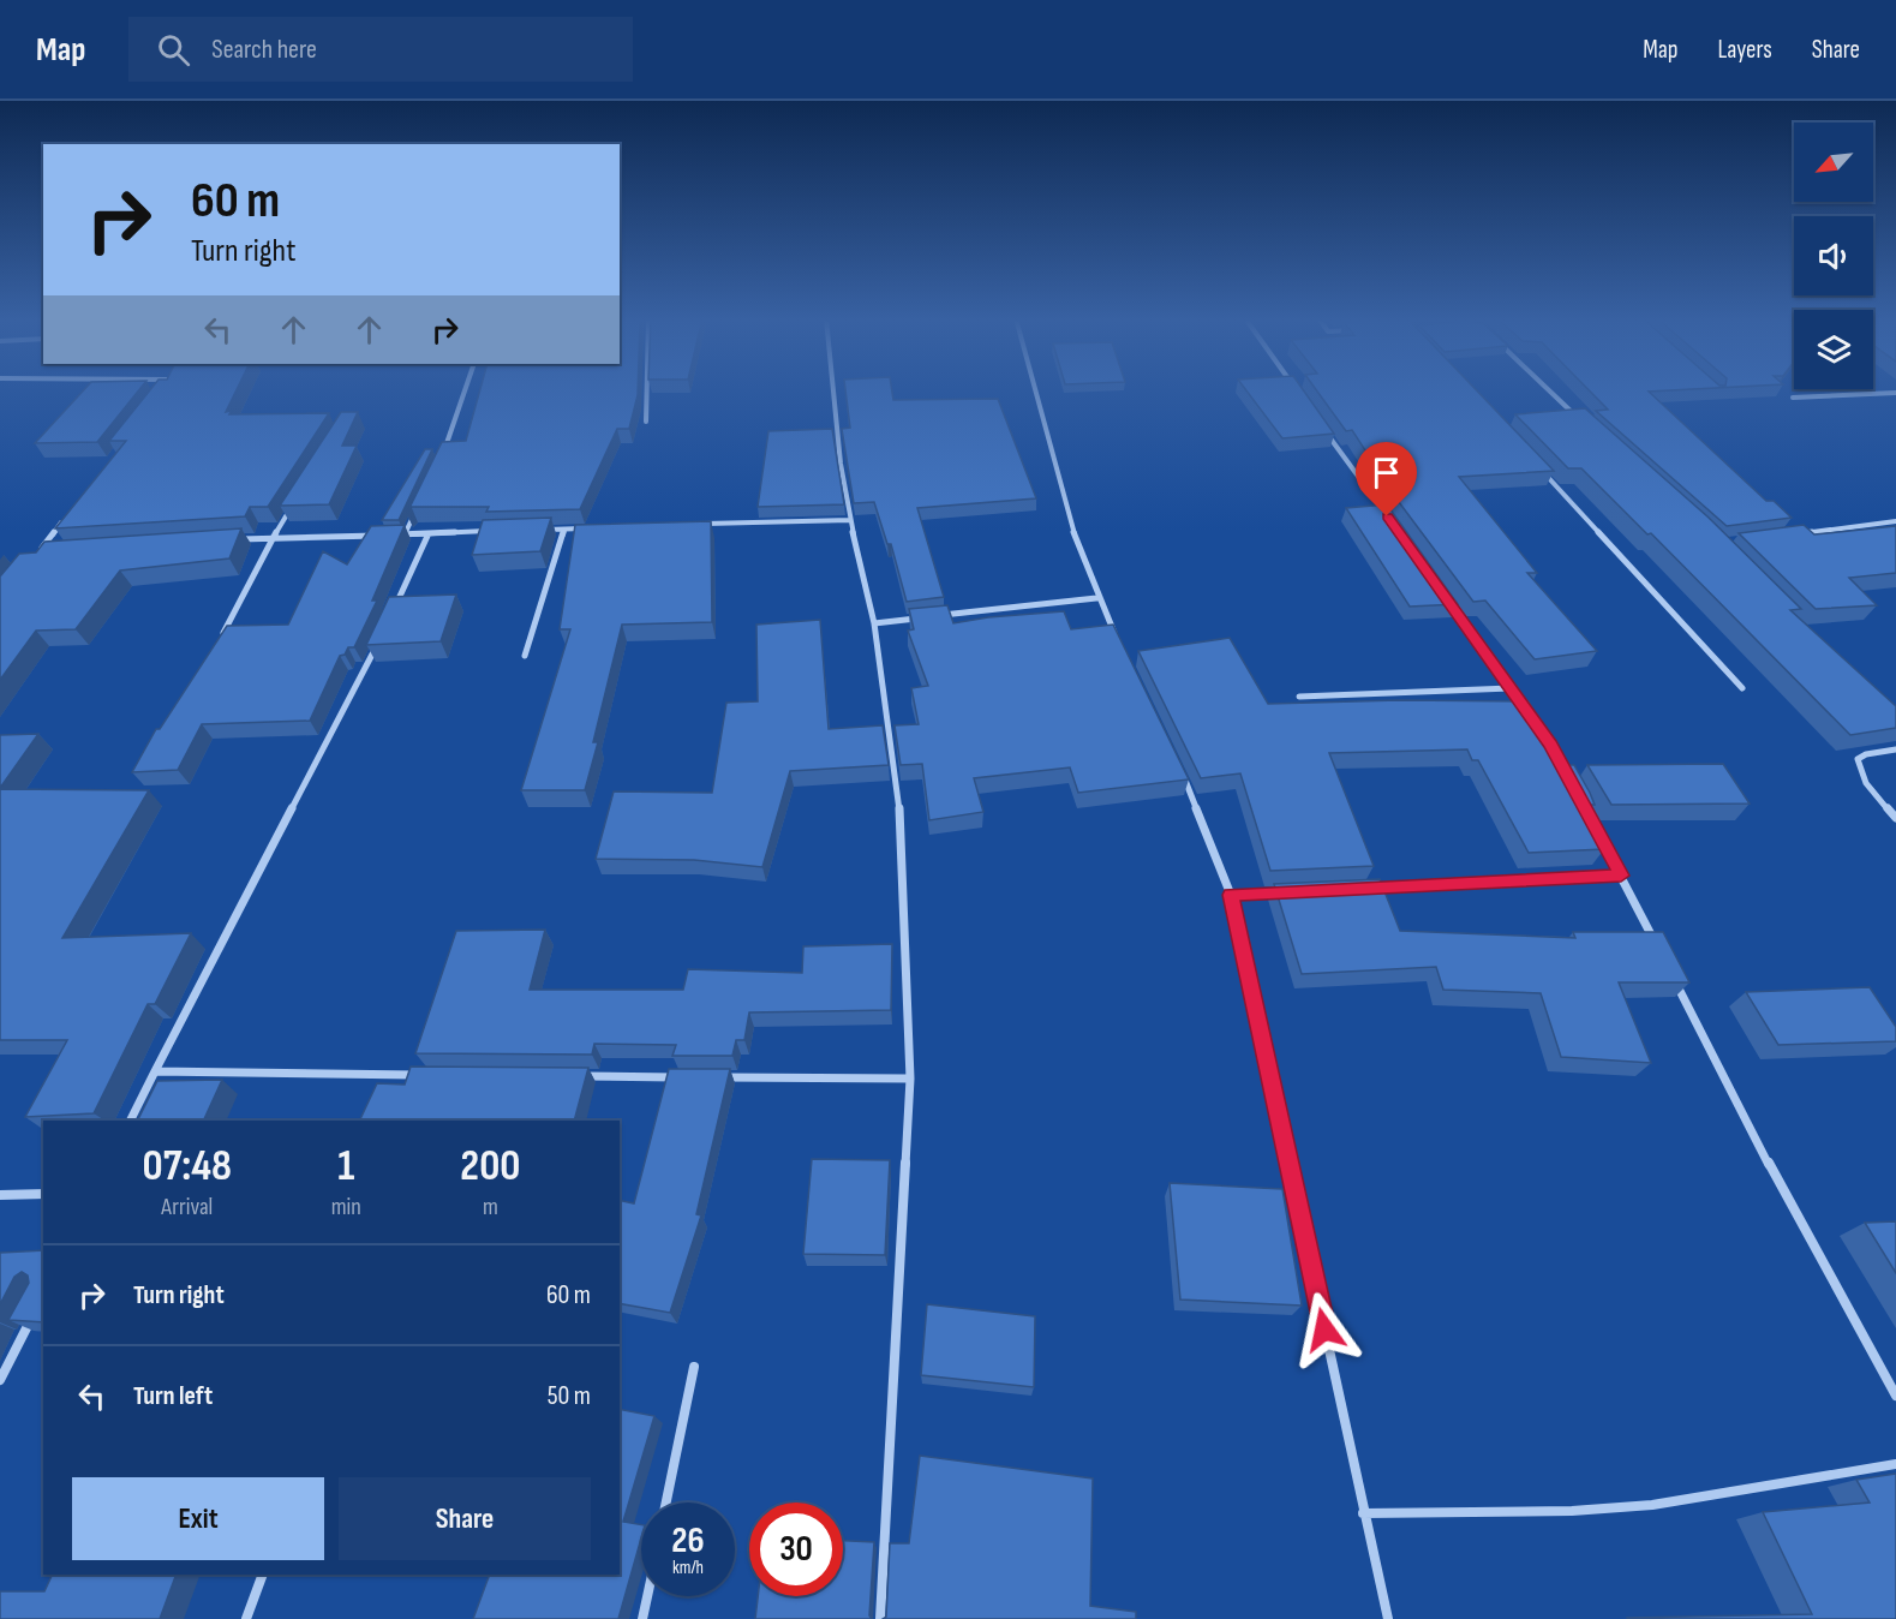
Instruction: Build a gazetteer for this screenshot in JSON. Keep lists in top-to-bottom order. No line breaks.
{"north":"bottom left","page":{"header":"Map","search":"Search here","nav":["Map","Layers","Share"],"turn":["60 m","Turn right"],"eta":["07:48","Arrival","1","min","200","m"],"list":[{"name":"Turn right","value":"60 m"},{"name":"Turn left","value":"50 m"}],"buttons":["Exit","Share"],"speed":"26 km/h","limit":"30"}}
